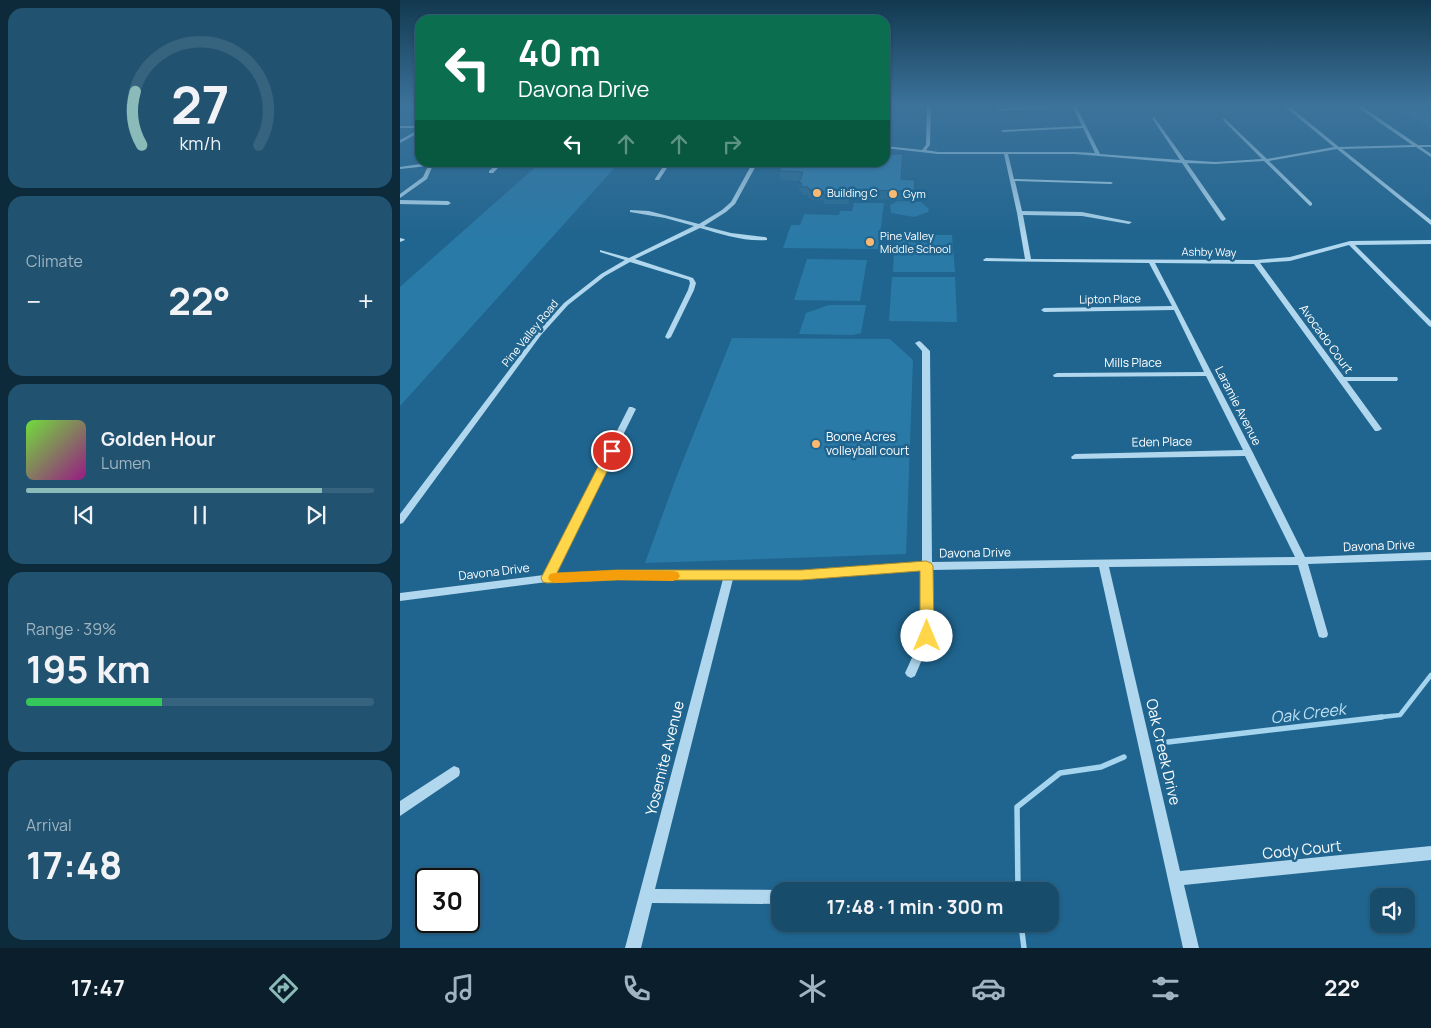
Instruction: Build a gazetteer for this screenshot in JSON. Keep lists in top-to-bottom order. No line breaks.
{"streets":{"street":["Ashby Way","Lipton Place","Pine Valley Road","Avocado Court","Mills Place","Laramie Avenue","Eden Place","Davona Drive","Oak Creek Drive","Yosemite Avenue","Cody Court"]},"crossings":[["Ashby Way","Avocado Court"],["Ashby Way","Laramie Avenue"],["Lipton Place","Laramie Avenue"],["Mills Place","Laramie Avenue"],["Laramie Avenue","Eden Place"],["Laramie Avenue","Davona Drive"],["Davona Drive","Oak Creek Drive"],["Davona Drive","Yosemite Avenue"],["Oak Creek Drive","Cody Court"]],"water":["Oak Creek"],"places":["Building C","Gym","Pine Valley Middle School","Boone Acres volleyball court"],"page":{"turn":["40 m","Davona Drive"],"tile":["Climate",["Range · 39%","195 km"],["Arrival","17:48"]],"heat":["−","22°","+"],"song":["Golden Hour","Lumen"],"limit":"30","trip":"17:48 · 1 min · 300 m","tabs":["17:47","22°"],"gauge":["27","km/h"]}}
